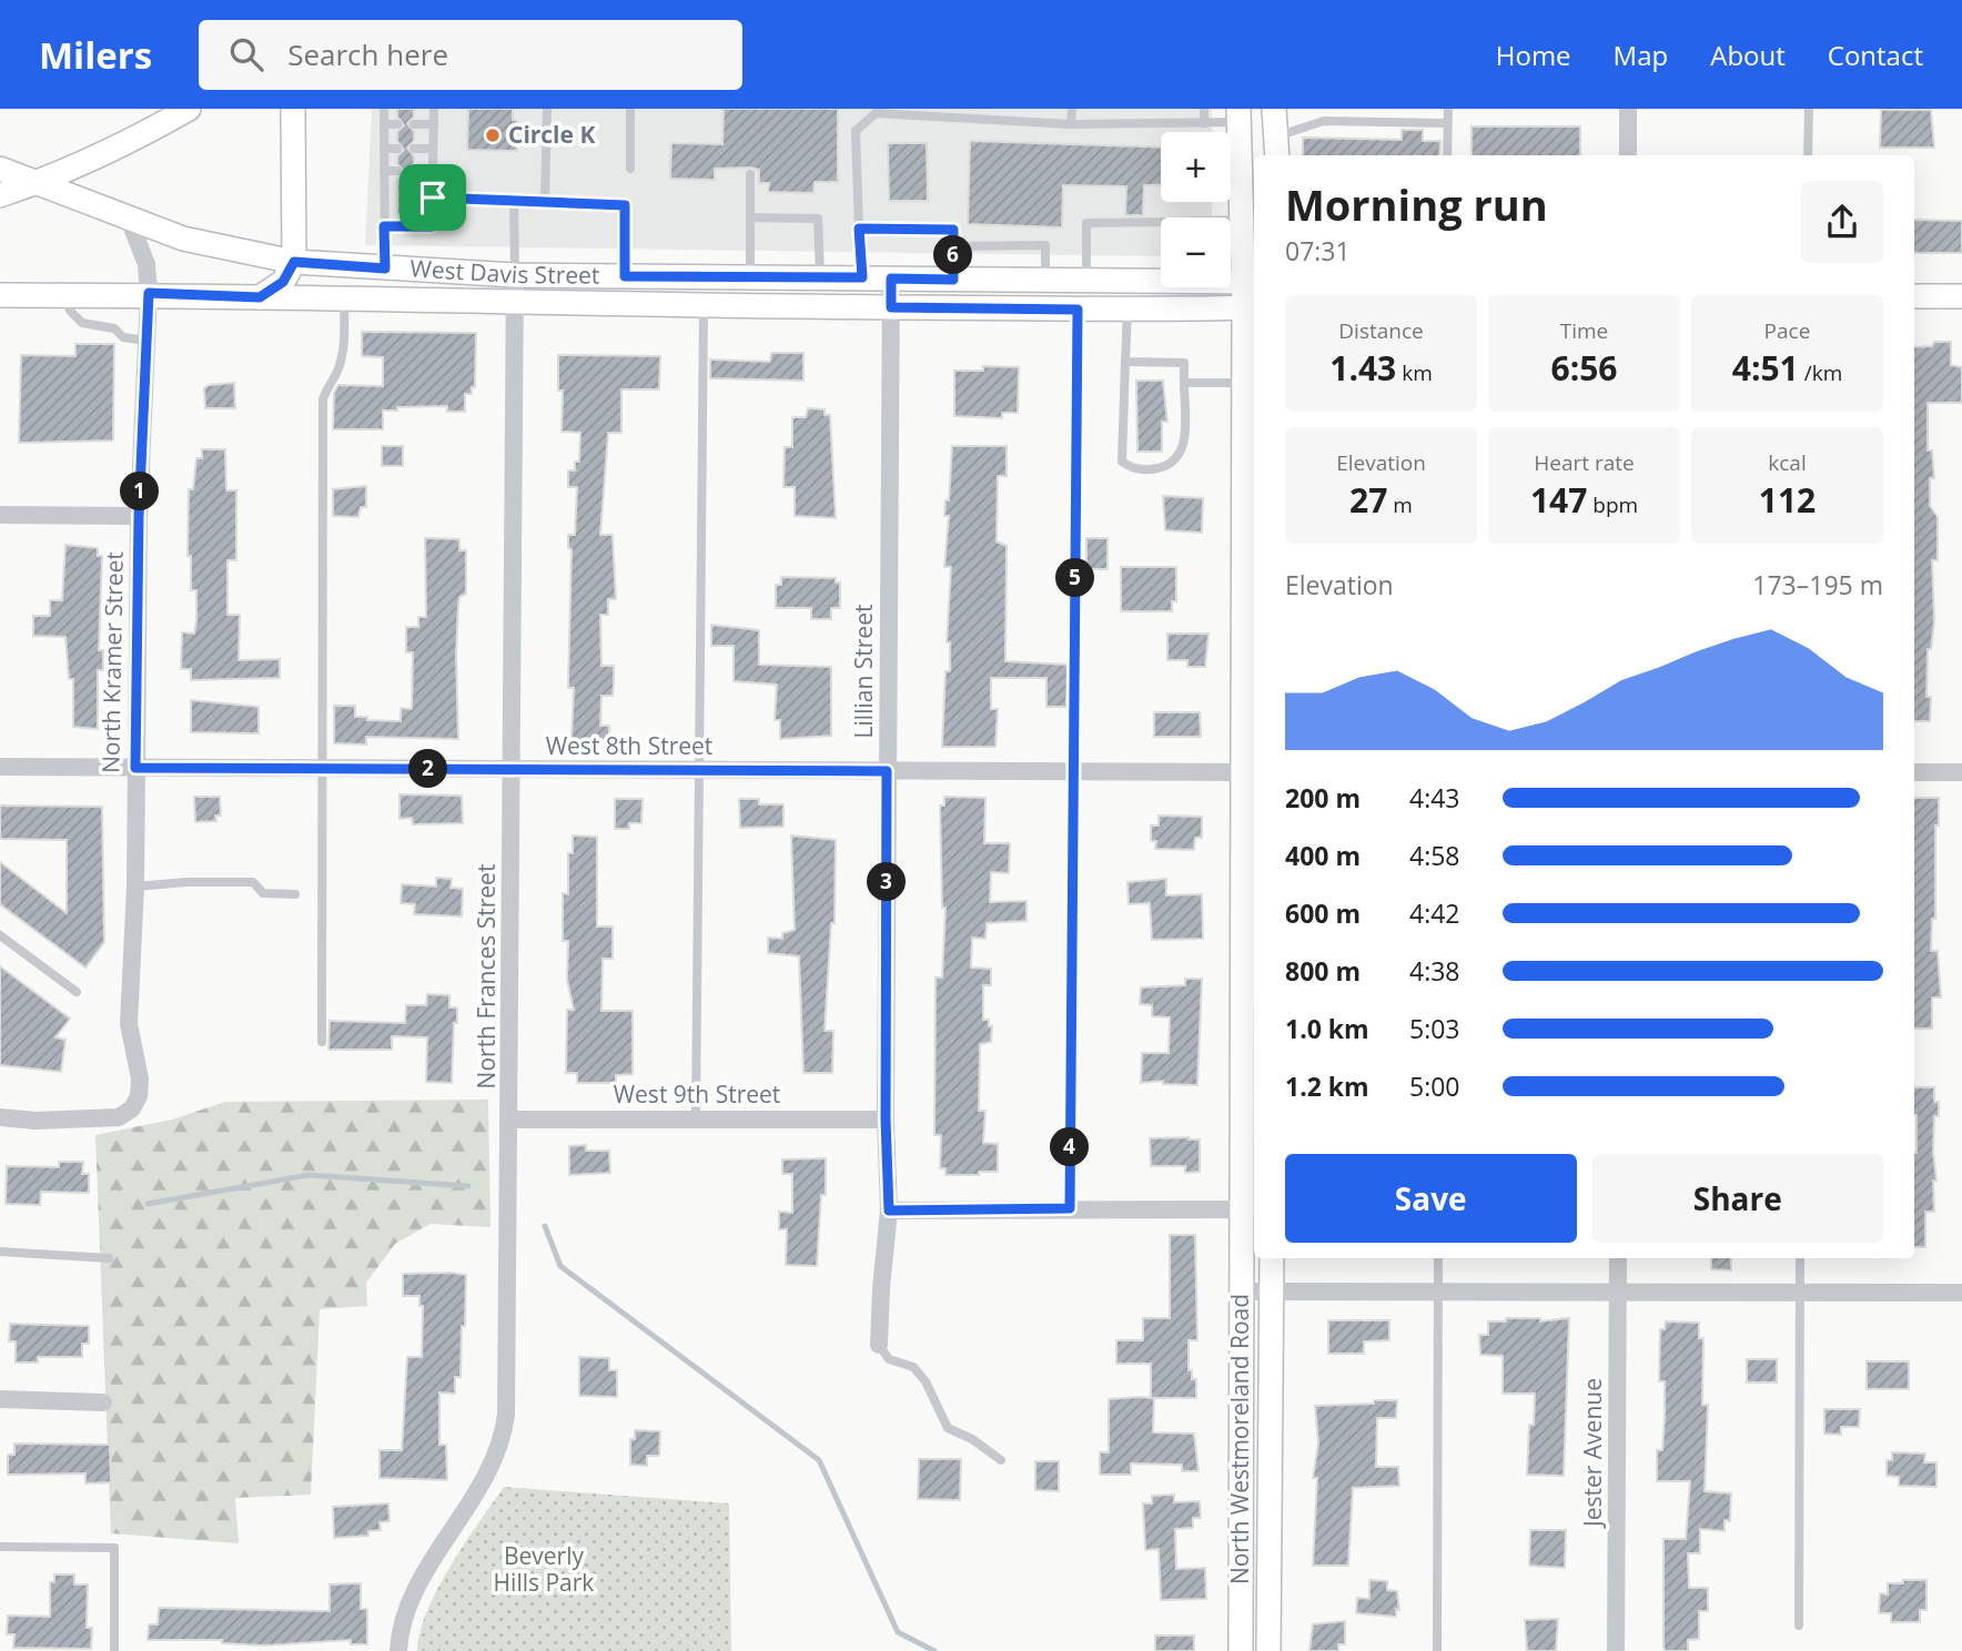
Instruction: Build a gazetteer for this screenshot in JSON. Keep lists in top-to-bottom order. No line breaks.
{"streets":{"main road":["West Davis Street","North Westmoreland Road"],"street":["North Kramer Street","Lillian Street","West 8th Street","North Frances Street","West 9th Street","Jester Avenue"]},"crossings":[["West Davis Street","North Kramer Street"],["West Davis Street","Lillian Street"],["West Davis Street","North Frances Street"],["West Davis Street","North Westmoreland Road"],["North Kramer Street","West 8th Street"],["Lillian Street","West 8th Street"],["Lillian Street","West 9th Street"],["West 8th Street","North Frances Street"],["West 8th Street","North Westmoreland Road"],["North Frances Street","West 9th Street"]],"parks":["Beverly Hills Park"],"places":["Circle K"],"page":{"header":"Milers","search":"Search here","nav":["Home","Map","About","Contact"],"map_buttons":["+","−"],"heading":["Morning run","07:31"],"pins":["6","1","5","2","3","4"],"stats":[["Distance","1.43 km"],["Time","6:56"],["Pace","4:51 /km"],["Elevation","27 m"],["Heart rate","147 bpm"],["kcal","112"]],"chart":["Elevation","173–195 m"],"list":[{"name":"200 m","note":"4:43"},{"name":"400 m","note":"4:58"},{"name":"600 m","note":"4:42"},{"name":"800 m","note":"4:38"},{"name":"1.0 km","note":"5:03"},{"name":"1.2 km","note":"5:00"}],"buttons":["Save","Share"]}}
